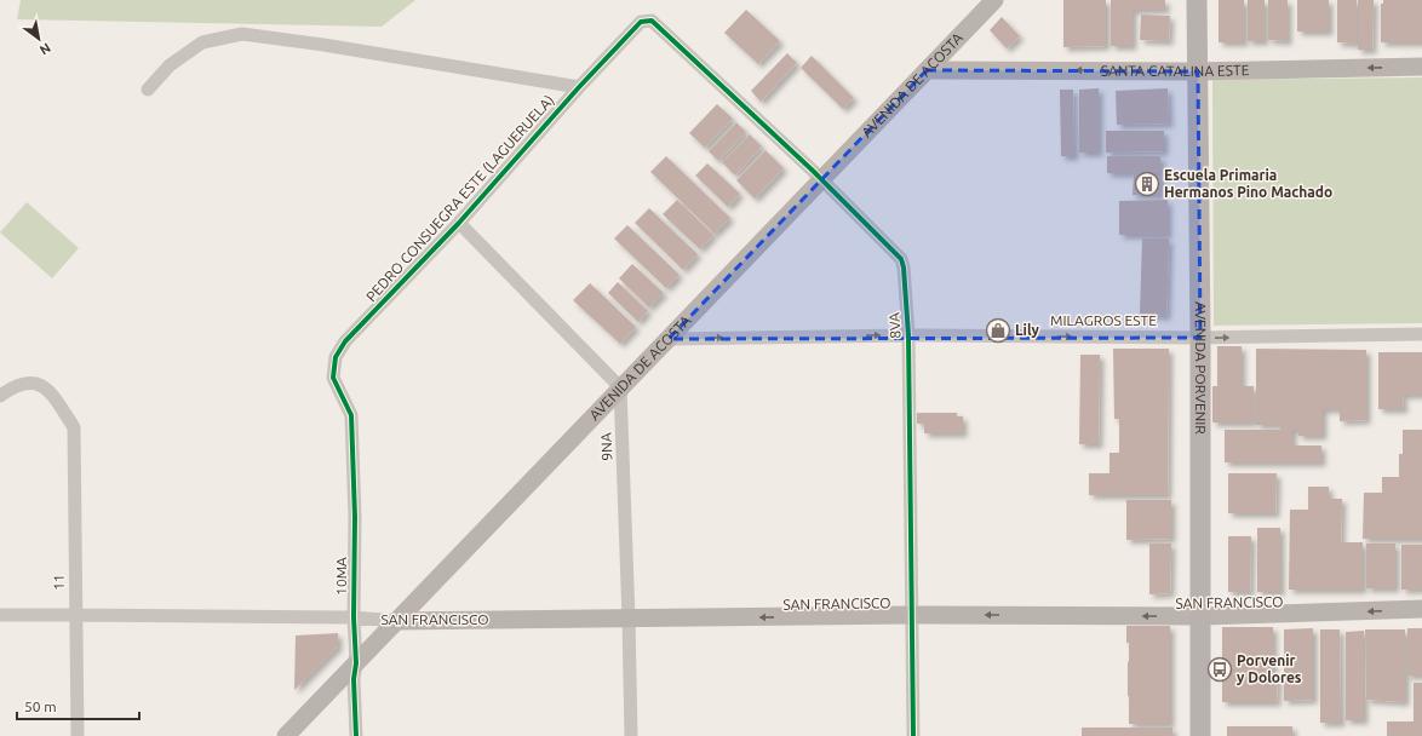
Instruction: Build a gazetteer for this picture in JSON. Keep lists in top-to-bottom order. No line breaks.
{"streets":{"main road":["AVENIDA PORVENIR"],"street":["SANTA CATALINA ESTE","AVENIDA DE ACOSTA","PEDRO CONSUEGRA ESTE (LAGUERUELA)","MILAGROS ESTE","8VA","9NA","10MA","11","SAN FRANCISCO"]},"crossings":[["SANTA CATALINA ESTE","AVENIDA DE ACOSTA"],["SANTA CATALINA ESTE","AVENIDA PORVENIR"],["AVENIDA DE ACOSTA","MILAGROS ESTE"],["AVENIDA DE ACOSTA","8VA"],["AVENIDA DE ACOSTA","9NA"],["AVENIDA DE ACOSTA","10MA"],["AVENIDA DE ACOSTA","SAN FRANCISCO"],["PEDRO CONSUEGRA ESTE (LAGUERUELA)","8VA"],["PEDRO CONSUEGRA ESTE (LAGUERUELA)","10MA"],["MILAGROS ESTE","8VA"],["MILAGROS ESTE","AVENIDA PORVENIR"],["8VA","SAN FRANCISCO"],["AVENIDA PORVENIR","SAN FRANCISCO"],["9NA","SAN FRANCISCO"],["10MA","SAN FRANCISCO"],["11","SAN FRANCISCO"]],"one_way":["SANTA CATALINA ESTE","MILAGROS ESTE","SAN FRANCISCO"],"places":{"building":["Escuela Primaria Hermanos Pino Machado"],"shop":["Lily"],"bus stop":["Porvenir y Dolores"]},"scale_bar":"50 m","north":"bottom right"}
